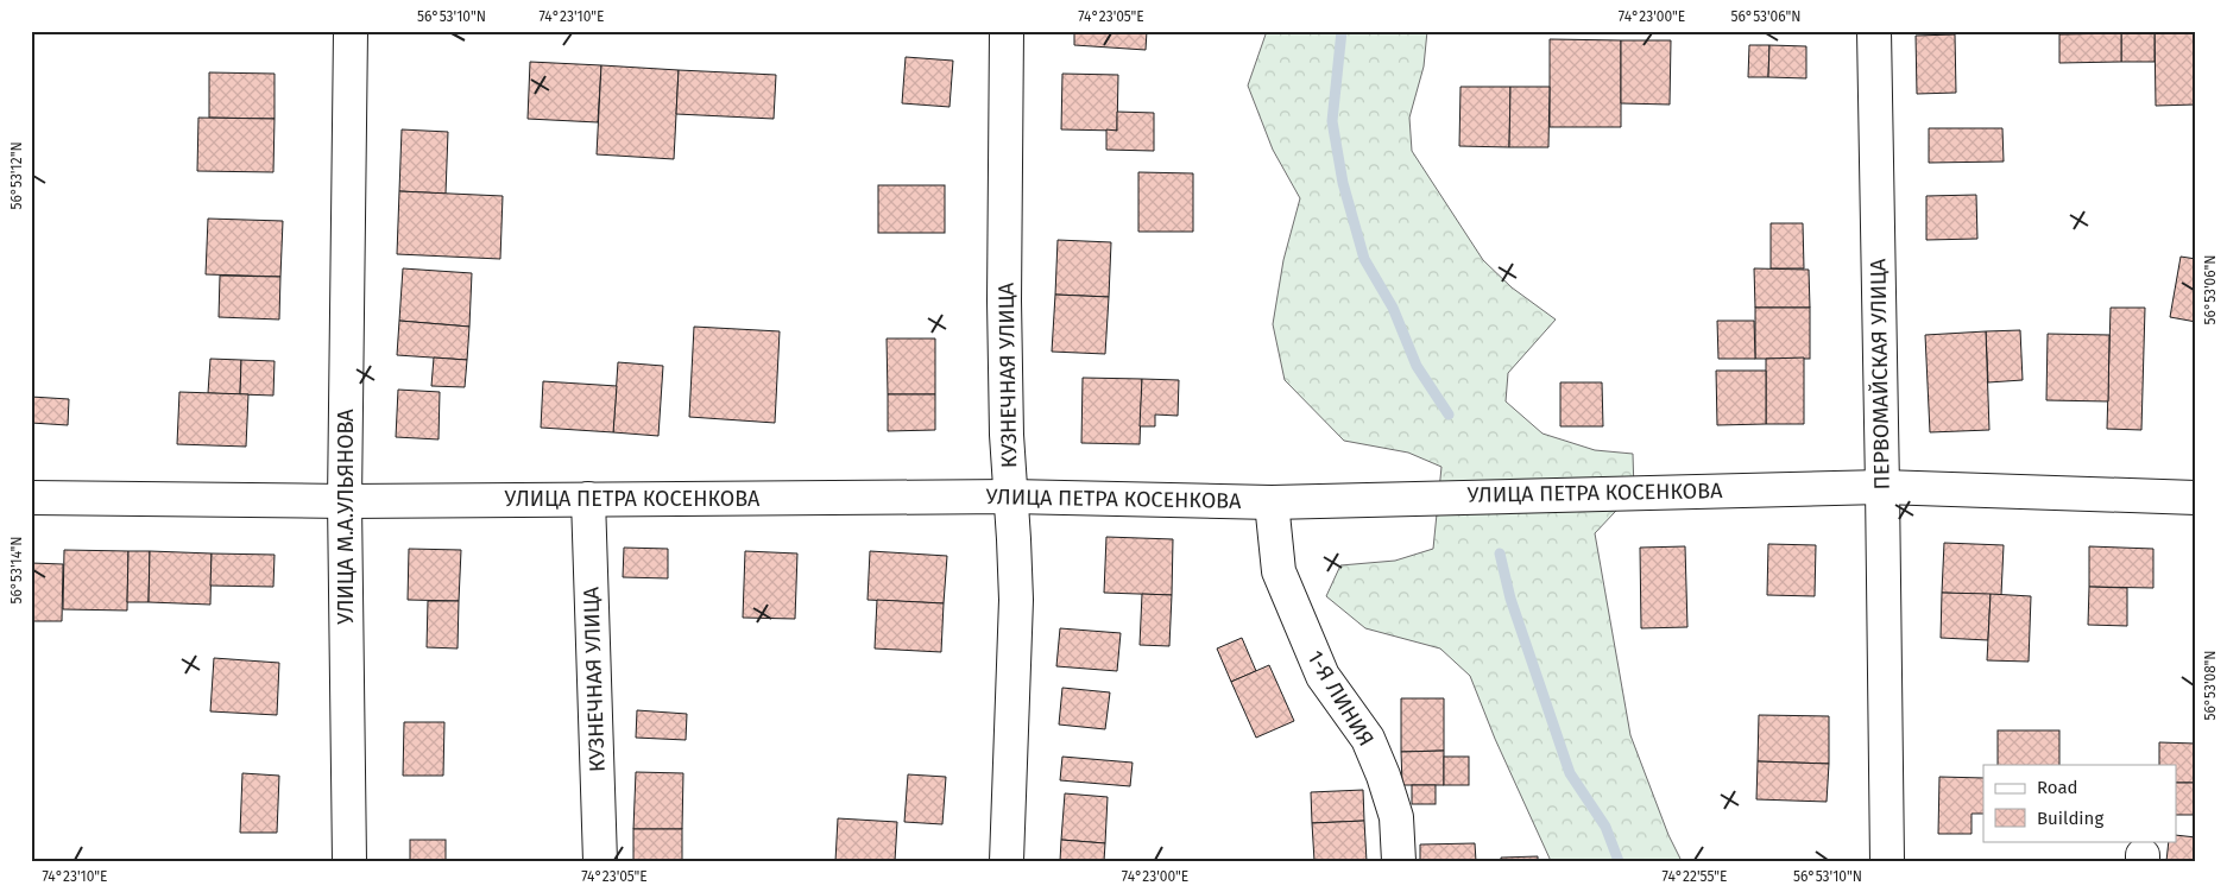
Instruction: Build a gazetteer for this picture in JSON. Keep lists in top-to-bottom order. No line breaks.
{"streets":{"street":["ПЕРВОМАЙСКАЯ УЛИЦА","КУЗНЕЧНАЯ УЛИЦА","УЛИЦА ПЕТРА КОСЕНКОВА","УЛИЦА М.А.УЛЬЯНОВА","1-Я ЛИНИЯ"]},"crossings":[["ПЕРВОМАЙСКАЯ УЛИЦА","УЛИЦА ПЕТРА КОСЕНКОВА"],["КУЗНЕЧНАЯ УЛИЦА","УЛИЦА ПЕТРА КОСЕНКОВА"],["УЛИЦА ПЕТРА КОСЕНКОВА","УЛИЦА М.А.УЛЬЯНОВА"],["УЛИЦА ПЕТРА КОСЕНКОВА","1-Я ЛИНИЯ"]],"legend":["Road","Building"],"coordinates":["56°53'10\"N","74°23'10\"E","74°23'05\"E","74°23'00\"E","56°53'06\"N","56°53'12\"N","56°53'14\"N","56°53'08\"N","74°22'55\"E"]}
